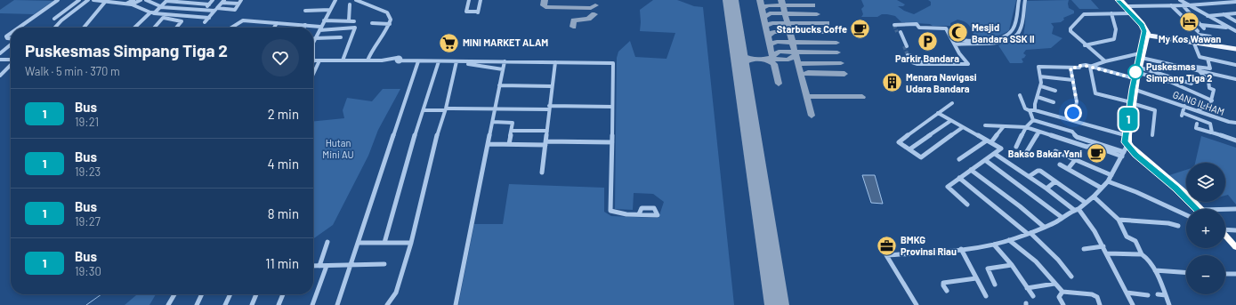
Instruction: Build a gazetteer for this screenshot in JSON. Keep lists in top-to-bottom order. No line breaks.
{"streets":{"street":["GANG ILHAM"]},"parks":["Hutan Mini AU"],"places":{"hotel":["My Kos Wawan"],"cafe":["Starbucks Coffe","Bakso Bakar Yani"],"mosque":["Mesjid Bandara SSK II"],"parking":["Parkir Bandara"],"supermarket":["MINI MARKET ALAM"],"other":["Puskesmas Simpang Tiga 2"],"building":["Menara Navigasi Udara Bandara"],"office":["BMKG Provinsi Riau"]},"lines":["bus line 1"],"page":{"on_map":"1","heading":["Puskesmas Simpang Tiga 2","Walk · 5 min · 370 m"],"list":[{"mark":"1","name":"Bus","note":"19:21","value":"2 min"},{"mark":"1","name":"Bus","note":"19:23","value":"4 min"},{"mark":"1","name":"Bus","note":"19:27","value":"8 min"},{"mark":"1","name":"Bus","note":"19:30","value":"11 min"}],"map_buttons":["+","−"]}}
